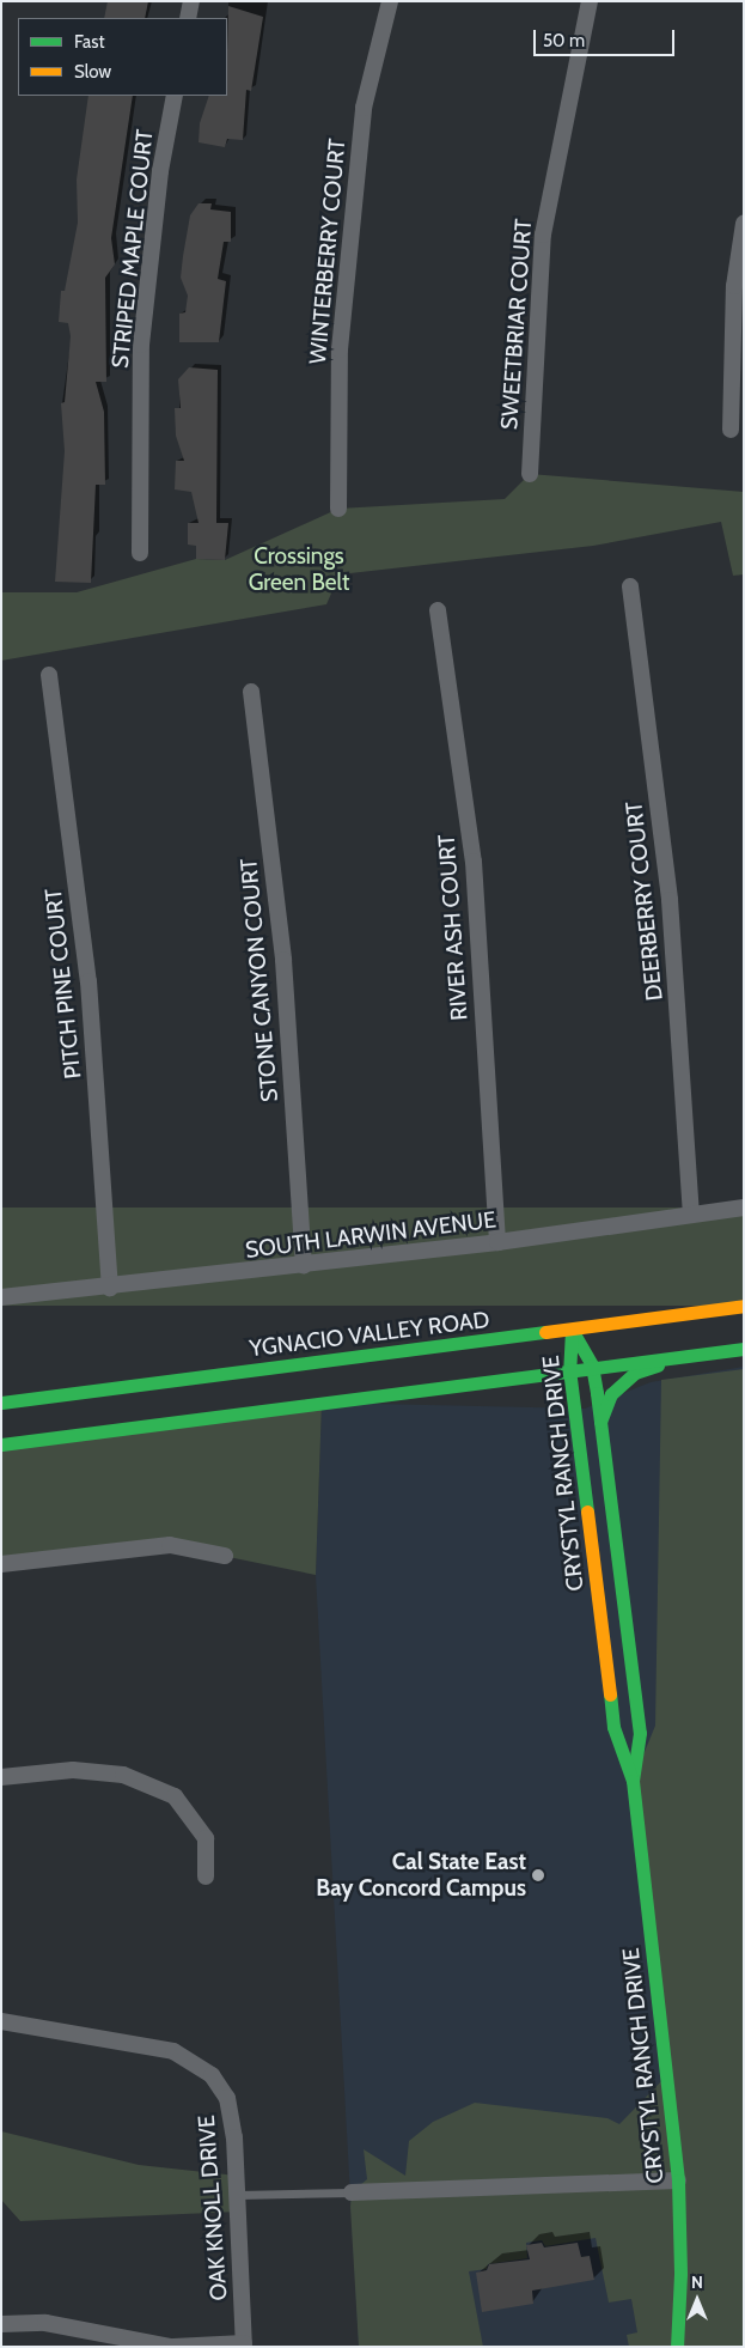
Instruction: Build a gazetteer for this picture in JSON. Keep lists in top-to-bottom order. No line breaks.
{"streets":{"main road":["YGNACIO VALLEY ROAD","CRYSTYL RANCH DRIVE"],"street":["STRIPED MAPLE COURT","WINTERBERRY COURT","SWEETBRIAR COURT","DEERBERRY COURT","RIVER ASH COURT","STONE CANYON COURT","PITCH PINE COURT","SOUTH LARWIN AVENUE","OAK KNOLL DRIVE"]},"crossings":[["DEERBERRY COURT","SOUTH LARWIN AVENUE"],["RIVER ASH COURT","SOUTH LARWIN AVENUE"],["STONE CANYON COURT","SOUTH LARWIN AVENUE"],["PITCH PINE COURT","SOUTH LARWIN AVENUE"],["YGNACIO VALLEY ROAD","CRYSTYL RANCH DRIVE"]],"parks":["Crossings Green Belt"],"places":["Cal State East Bay Concord Campus"],"legend":["Fast","Slow"],"scale_bar":"50 m","north":"top"}
